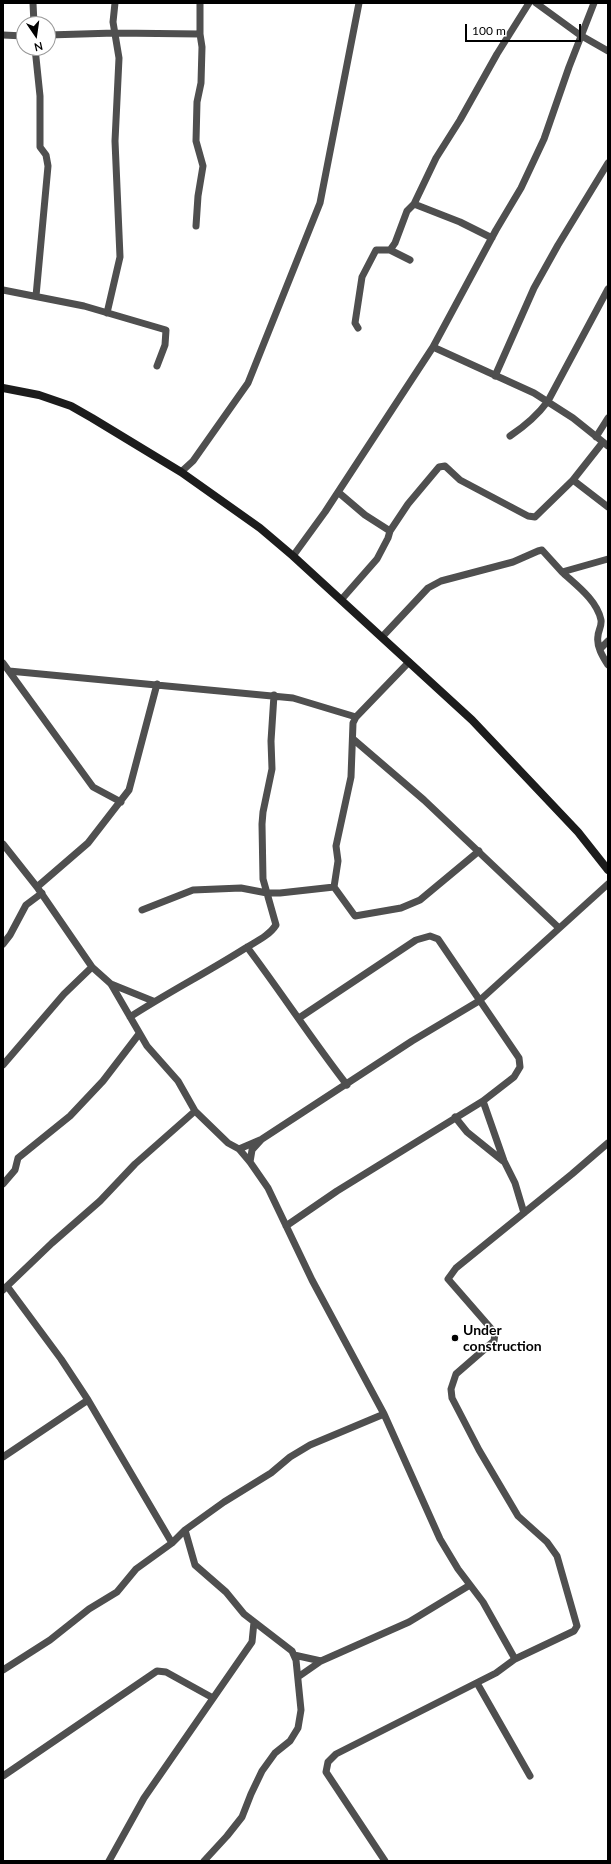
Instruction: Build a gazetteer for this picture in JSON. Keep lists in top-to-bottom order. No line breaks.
{"places":["Under construction"],"scale_bar":"100 m","north":"bottom"}
